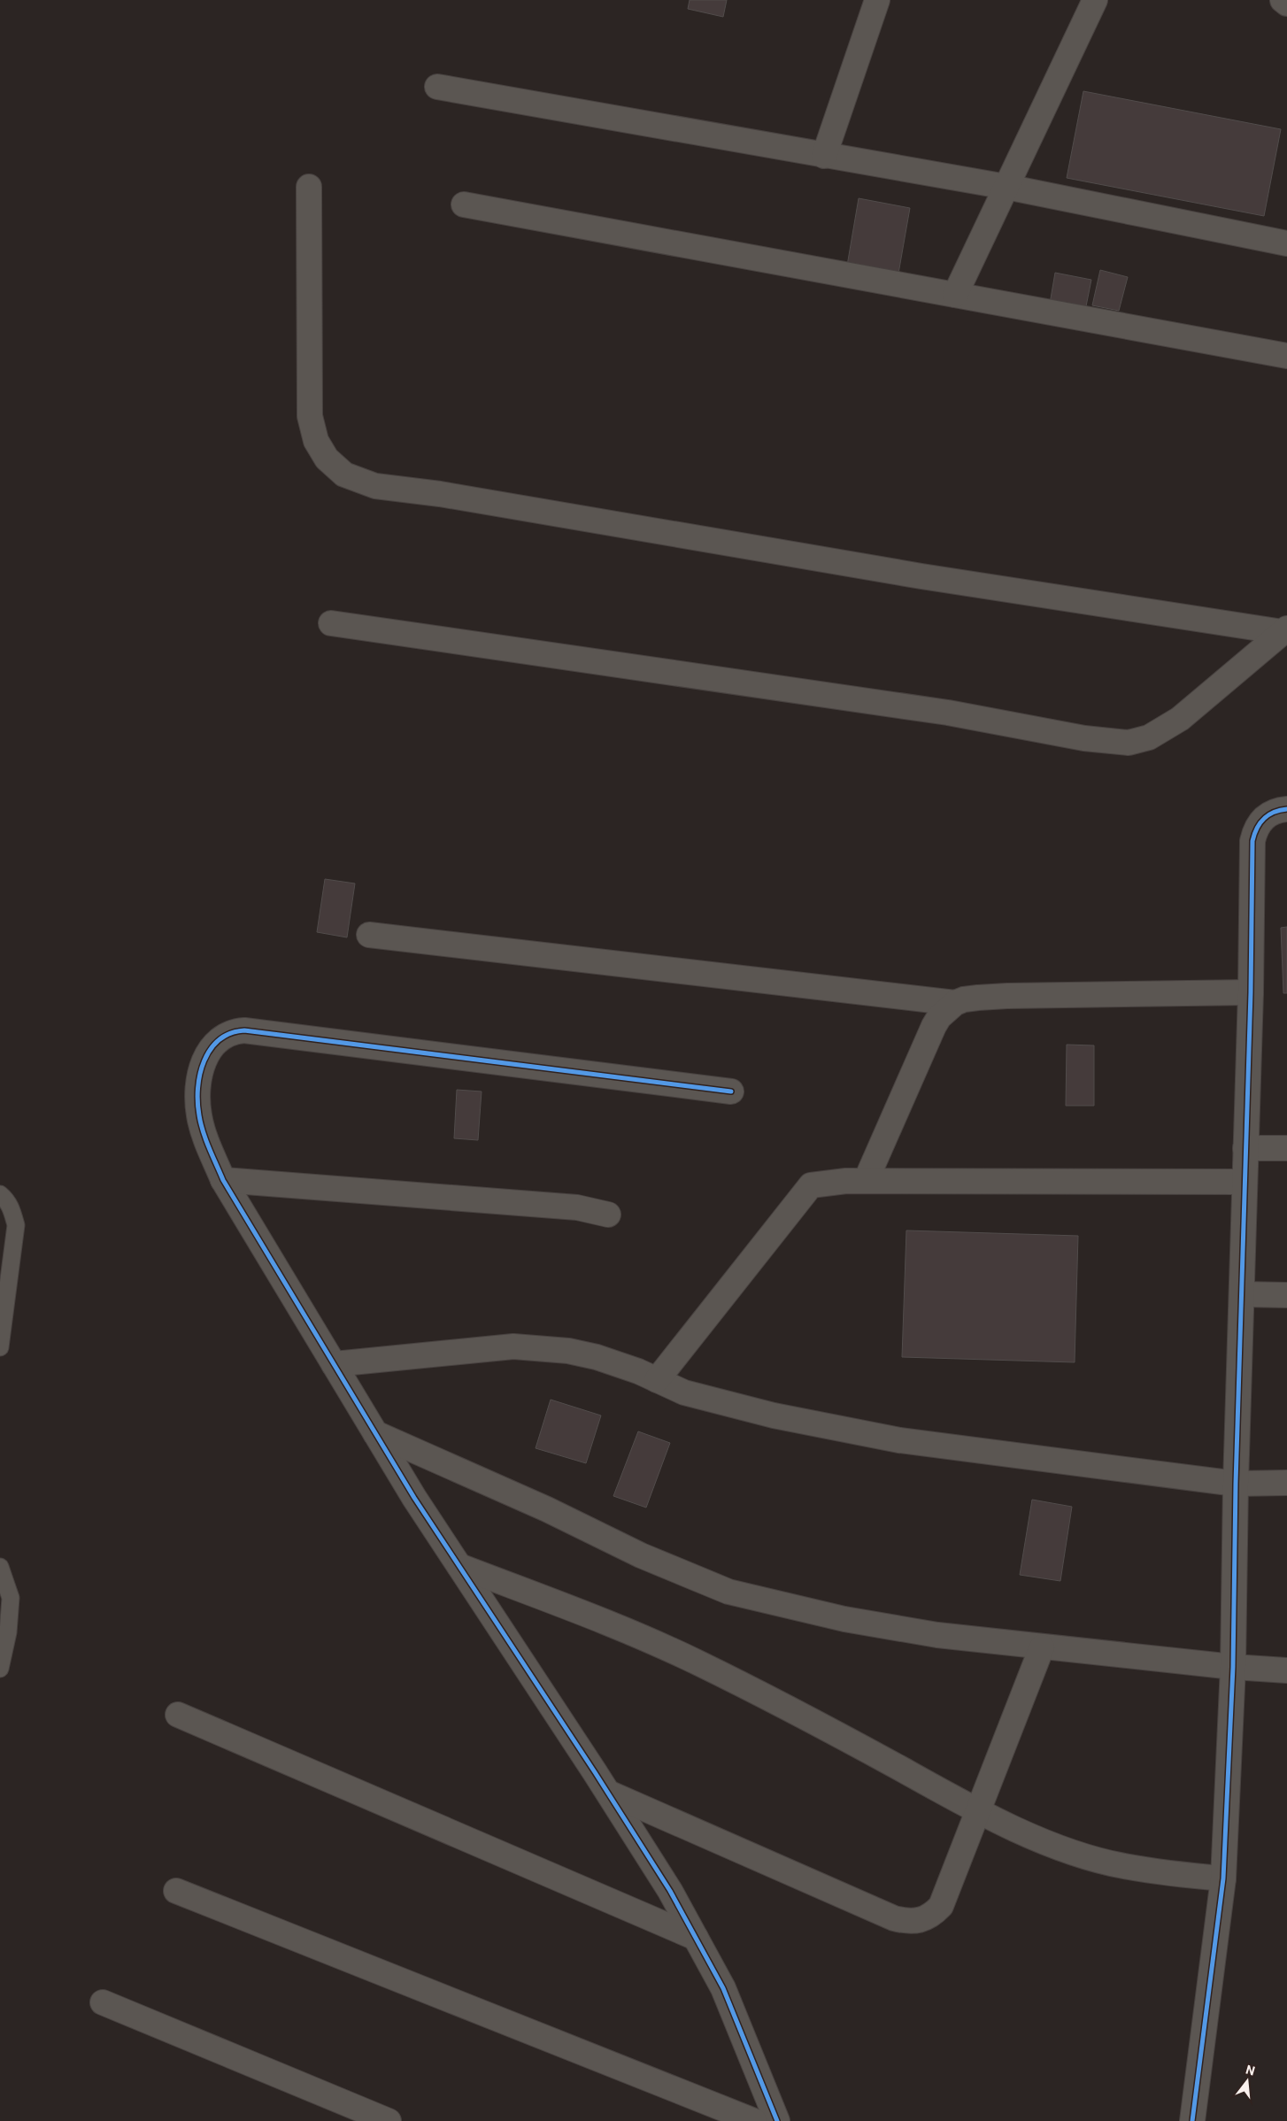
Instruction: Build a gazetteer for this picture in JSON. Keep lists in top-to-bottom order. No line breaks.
{"north":"top"}
